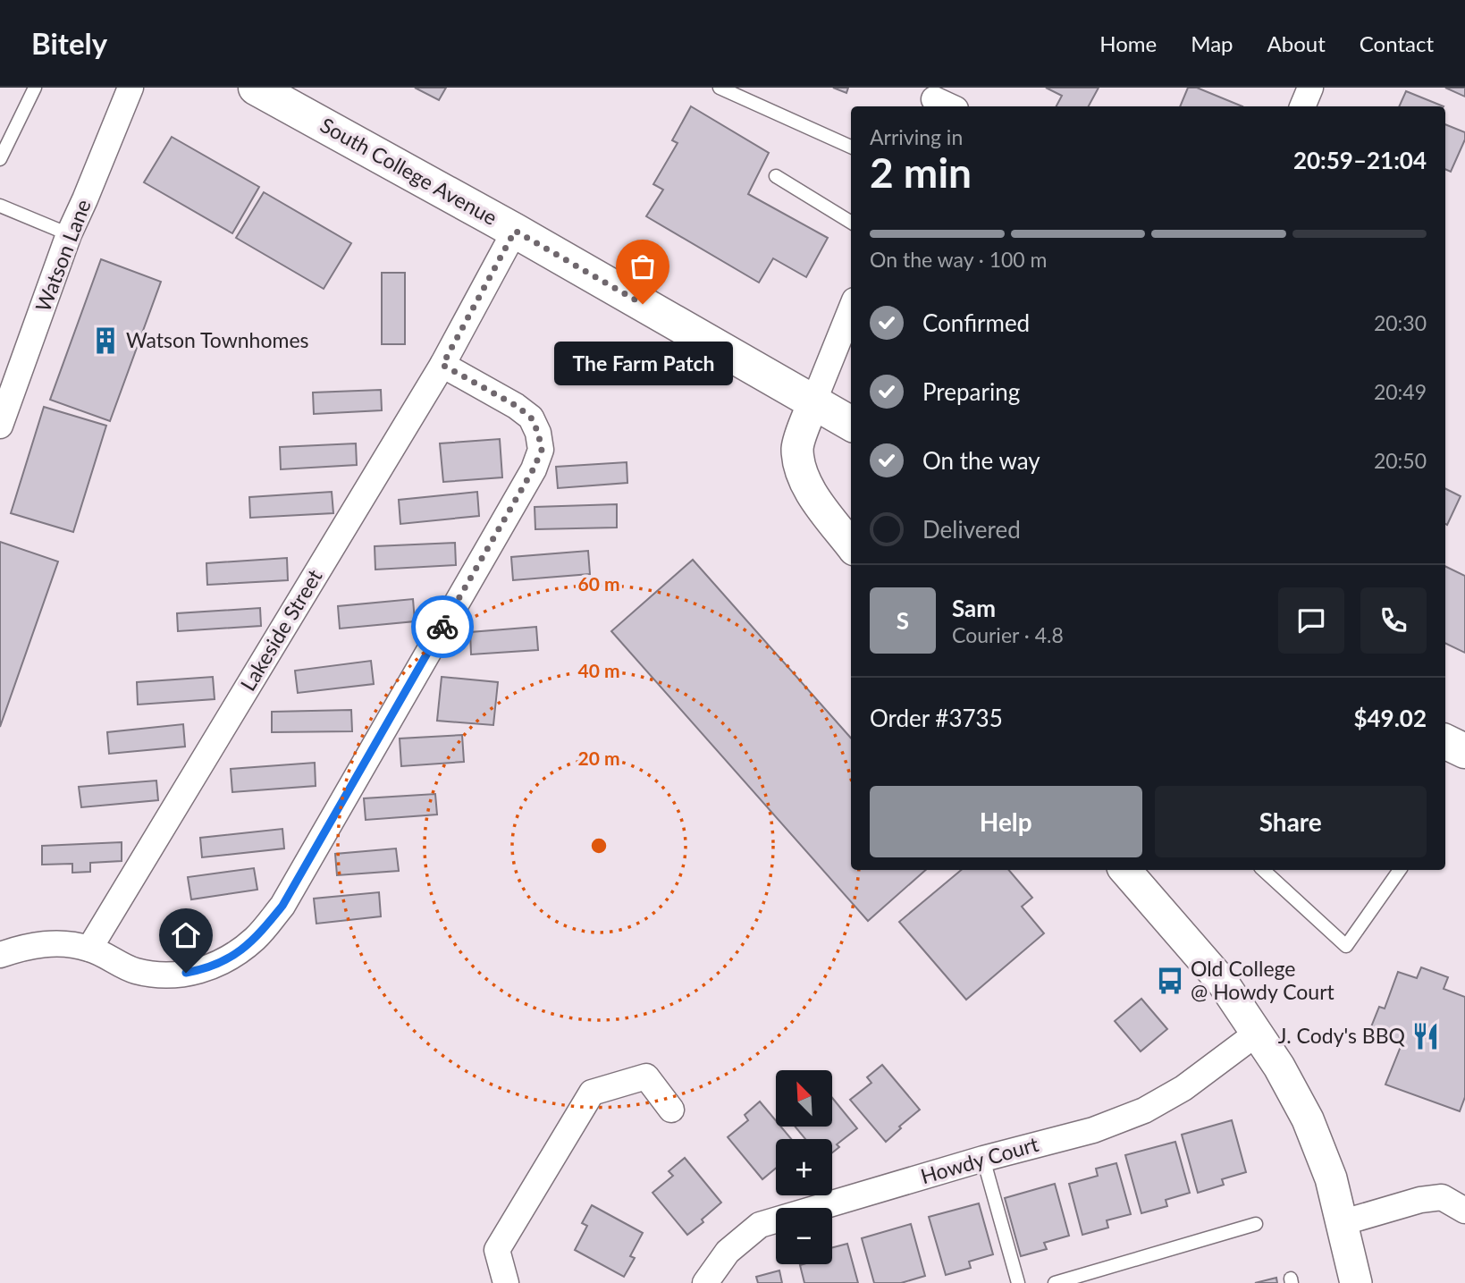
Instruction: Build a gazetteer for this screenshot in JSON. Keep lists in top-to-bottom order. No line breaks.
{"streets":{"main road":["South College Avenue"],"street":["Watson Lane","Lakeside Street","Howdy Court"]},"crossings":[["South College Avenue","Lakeside Street"]],"places":{"other":["The Farm Patch"],"building":["Watson Townhomes"],"bus stop":["Old College @ Howdy Court"],"restaurant":["J. Cody's BBQ"]},"north":"top left","page":{"header":"Bitely","nav":["Home","Map","About","Contact"],"heading":["2 min","Arriving in","20:59–21:04"],"panel":["Sam","Courier · 4.8","Order #3735","$49.02"],"bar":"On the way · 100 m","list":[["Confirmed","20:30"],["Preparing","20:49"],["On the way","20:50"],"Delivered"],"bubble":"The Farm Patch","round":"S","buttons":["Help","Share"],"map_buttons":["+","−"]},"rings":["60 m","40 m","20 m"]}
